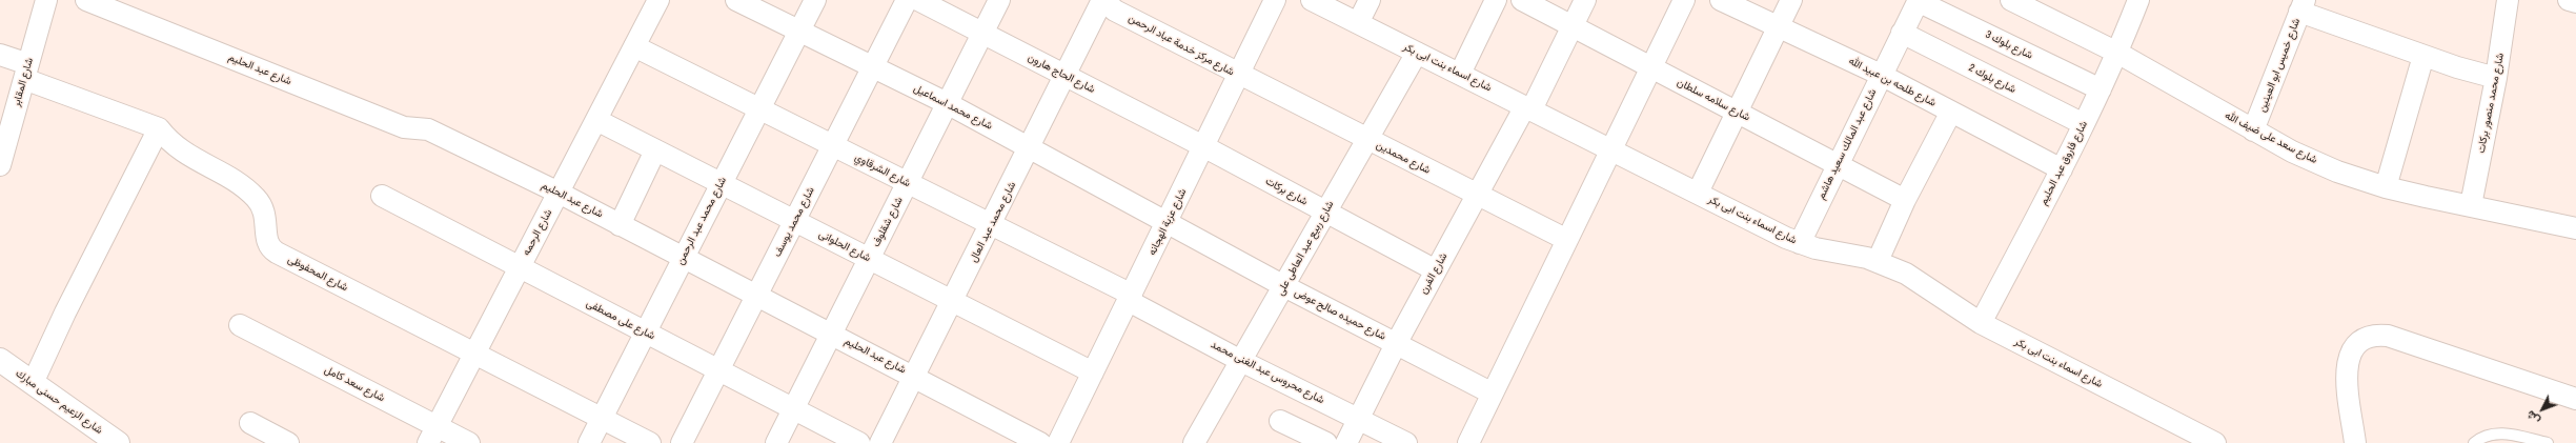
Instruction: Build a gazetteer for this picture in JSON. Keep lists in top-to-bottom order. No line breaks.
{"streets":{"street":["شارع مركز خدمة عباد الرحمن","شارع بلوك 3","شارع خميس ابو العينين","شارع اسماء بنت ابى بكر","شارع عبد الحليم","شارع الحاج هارون","شارع بلوك 2","شارع المقابر","شارع طلحه بن عبيد الله","شارع سلامه سلطان","شارع محمد منصور بركات","شارع محمد اسماعيل","شارع سعد على ضيف الله","شارع عبد المالك سعيد هاشم","شارع محمدين","شارع فاروق عبد الحليم","شارع الشرقاوي","شارع بركات","شارع محمد عبد الرحمن","شارع محمد يوسف","شارع شقلوف","شارع محمد عبد العال","شارع عزبة الهجانه","شارع الرحمه","شارع الحلوانى","شارع ربيع عبد العاطى على","شارع المحفوظى","شارع الفرن","شارع حميده صالح عوض","شارع على مصطفى","شارع محروس عبد الغنى محمد","شارع سعد كامل","شارع الزعيم حسنى مبارك"]},"crossings":[["شارع مركز خدمة عباد الرحمن","شارع محمدين"],["شارع مركز خدمة عباد الرحمن","شارع محمد عبد العال"],["شارع مركز خدمة عباد الرحمن","شارع عزبة الهجانه"],["شارع بلوك 3","شارع عبد المالك سعيد هاشم"],["شارع بلوك 3","شارع فاروق عبد الحليم"],["شارع خميس ابو العينين","شارع سعد على ضيف الله"],["شارع اسماء بنت ابى بكر","شارع عبد المالك سعيد هاشم"],["شارع اسماء بنت ابى بكر","شارع فاروق عبد الحليم"],["شارع اسماء بنت ابى بكر","شارع ربيع عبد العاطى على"],["شارع اسماء بنت ابى بكر","شارع الفرن"],["شارع عبد الحليم","شارع محمد عبد الرحمن"],["شارع عبد الحليم","شارع محمد يوسف"],["شارع عبد الحليم","شارع شقلوف"],["شارع عبد الحليم","شارع محمد عبد العال"],["شارع عبد الحليم","شارع الرحمه"],["شارع الحاج هارون","شارع بركات"],["شارع الحاج هارون","شارع شقلوف"],["شارع الحاج هارون","شارع محمد عبد العال"],["شارع الحاج هارون","شارع عزبة الهجانه"],["شارع بلوك 2","شارع عبد المالك سعيد هاشم"],["شارع بلوك 2","شارع فاروق عبد الحليم"],["شارع المقابر","شارع المحفوظى"],["شارع طلحه بن عبيد الله","شارع عبد المالك سعيد هاشم"],["شارع طلحه بن عبيد الله","شارع فاروق عبد الحليم"],["شارع سلامه سلطان","شارع عبد المالك سعيد هاشم"],["شارع سلامه سلطان","شارع الفرن"],["شارع محمد منصور بركات","شارع سعد على ضيف الله"],["شارع محمد اسماعيل","شارع محمد عبد الرحمن"],["شارع محمد اسماعيل","شارع محمد يوسف"],["شارع محمد اسماعيل","شارع شقلوف"],["شارع محمد اسماعيل","شارع محمد عبد العال"],["شارع محمد اسماعيل","شارع عزبة الهجانه"],["شارع محمد اسماعيل","شارع حميده صالح عوض"],["شارع سعد على ضيف الله","شارع فاروق عبد الحليم"],["شارع محمدين","شارع عزبة الهجانه"],["شارع محمدين","شارع ربيع عبد العاطى على"],["شارع محمدين","شارع الفرن"],["شارع الشرقاوي","شارع محمد عبد الرحمن"],["شارع الشرقاوي","شارع محمد يوسف"],["شارع الشرقاوي","شارع شقلوف"],["شارع الشرقاوي","شارع محمد عبد العال"],["شارع الشرقاوي","شارع عزبة الهجانه"],["شارع الشرقاوي","شارع الرحمه"],["شارع الشرقاوي","شارع محروس عبد الغنى محمد"],["شارع بركات","شارع عزبة الهجانه"],["شارع بركات","شارع ربيع عبد العاطى على"],["شارع بركات","شارع الفرن"],["شارع محمد عبد الرحمن","شارع الحلوانى"],["شارع محمد عبد الرحمن","شارع المحفوظى"],["شارع محمد عبد الرحمن","شارع على مصطفى"],["شارع محمد يوسف","شارع الحلوانى"],["شارع محمد يوسف","شارع على مصطفى"],["شارع شقلوف","شارع الحلوانى"],["شارع شقلوف","شارع على مصطفى"],["شارع محمد عبد العال","شارع الحلوانى"],["شارع عزبة الهجانه","شارع الحلوانى"],["شارع عزبة الهجانه","شارع حميده صالح عوض"],["شارع عزبة الهجانه","شارع محروس عبد الغنى محمد"],["شارع الرحمه","شارع الحلوانى"],["شارع الرحمه","شارع المحفوظى"],["شارع الرحمه","شارع على مصطفى"],["شارع الرحمه","شارع سعد كامل"],["شارع ربيع عبد العاطى على","شارع حميده صالح عوض"],["شارع ربيع عبد العاطى على","شارع محروس عبد الغنى محمد"],["شارع الفرن","شارع حميده صالح عوض"],["شارع الفرن","شارع محروس عبد الغنى محمد"]],"north":"bottom left"}
